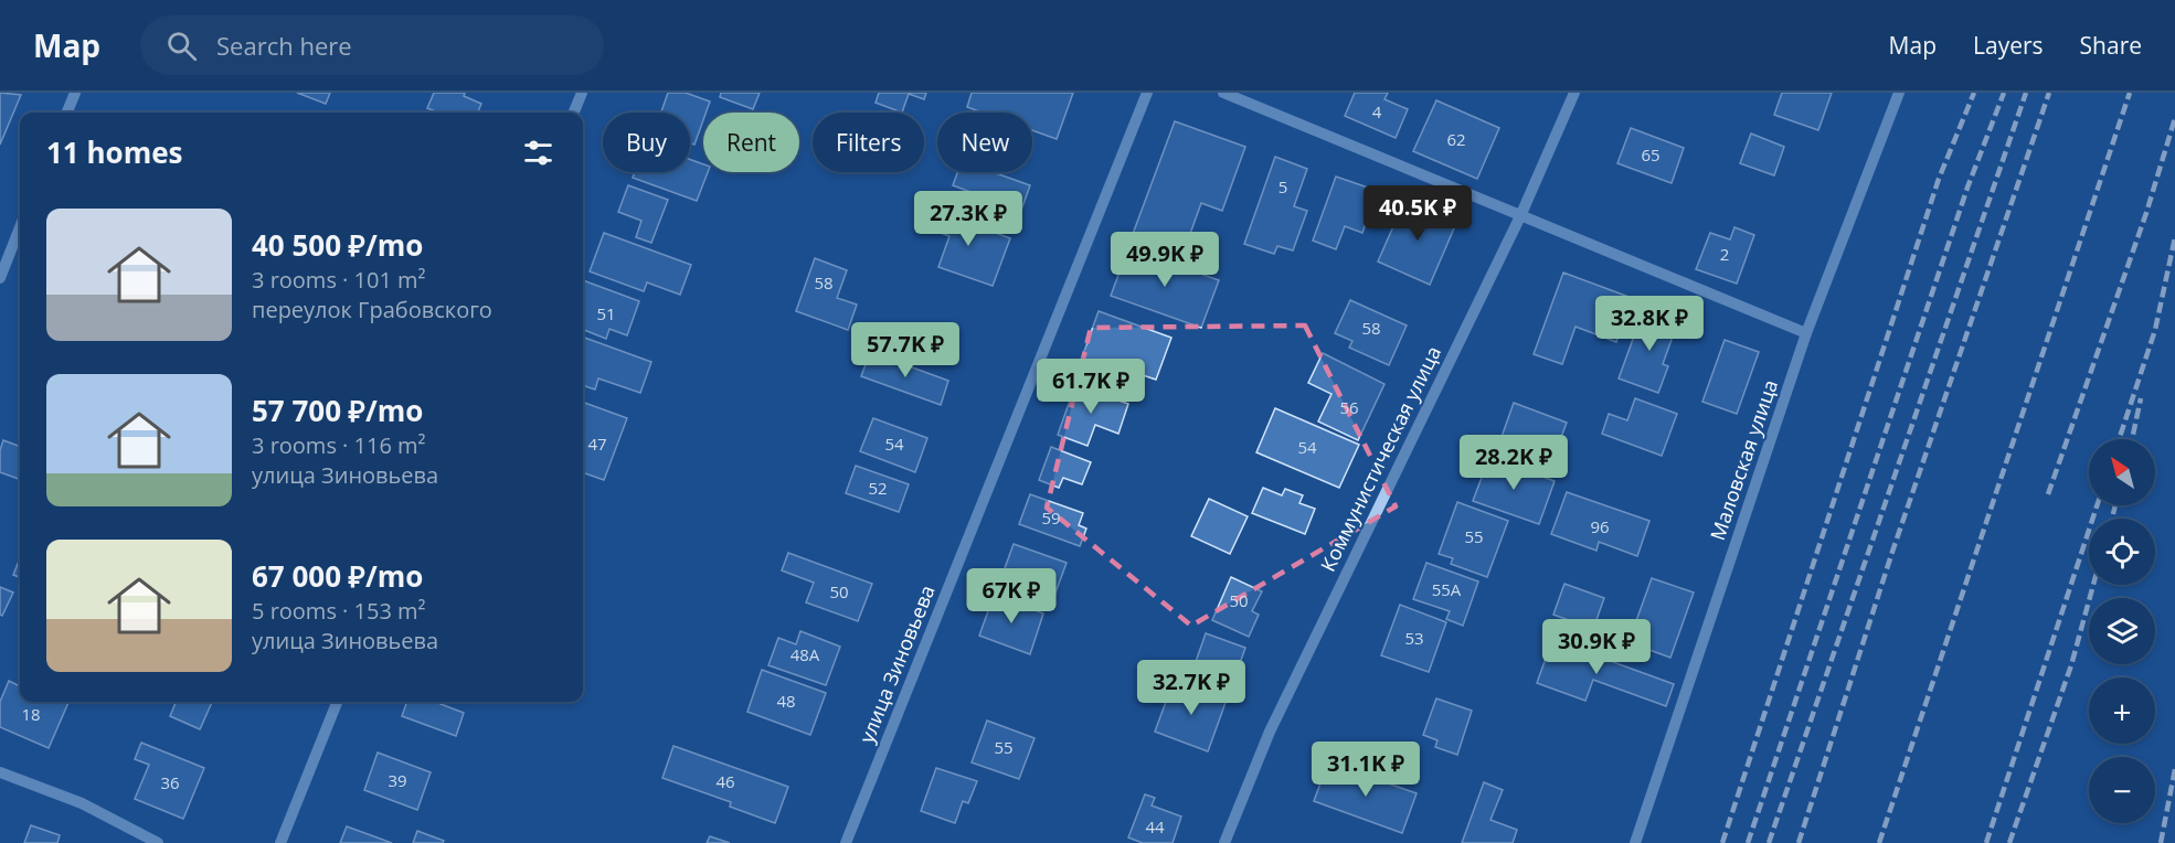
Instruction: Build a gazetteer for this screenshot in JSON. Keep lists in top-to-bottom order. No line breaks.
{"streets":{"street":["Коммунистическая улица","Маловская улица","улица Зиновьева"]},"house_numbers":["4","62","65","5","2","58","51","58","56","47","54","54","52","59","96","55","55А","50","50","53","48А","48","18","55","39","46","36","44"],"north":"top left","page":{"header":"Map","search":"Search here","nav":["Map","Layers","Share"],"chip":["Buy","Rent","Filters","New"],"heading":"11 homes","price":["40.5K ₽","27.3K ₽","49.9K ₽","32.8K ₽","57.7K ₽","61.7K ₽","28.2K ₽","67K ₽","30.9K ₽","32.7K ₽","31.1K ₽"],"list":[{"name":"40 500 ₽/mo","note":"3 rooms · 101 m² · переулок Грабовского"},{"name":"57 700 ₽/mo","note":"3 rooms · 116 m² · улица Зиновьева"},{"name":"67 000 ₽/mo","note":"5 rooms · 153 m² · улица Зиновьева"}],"map_buttons":["+","−"]}}
